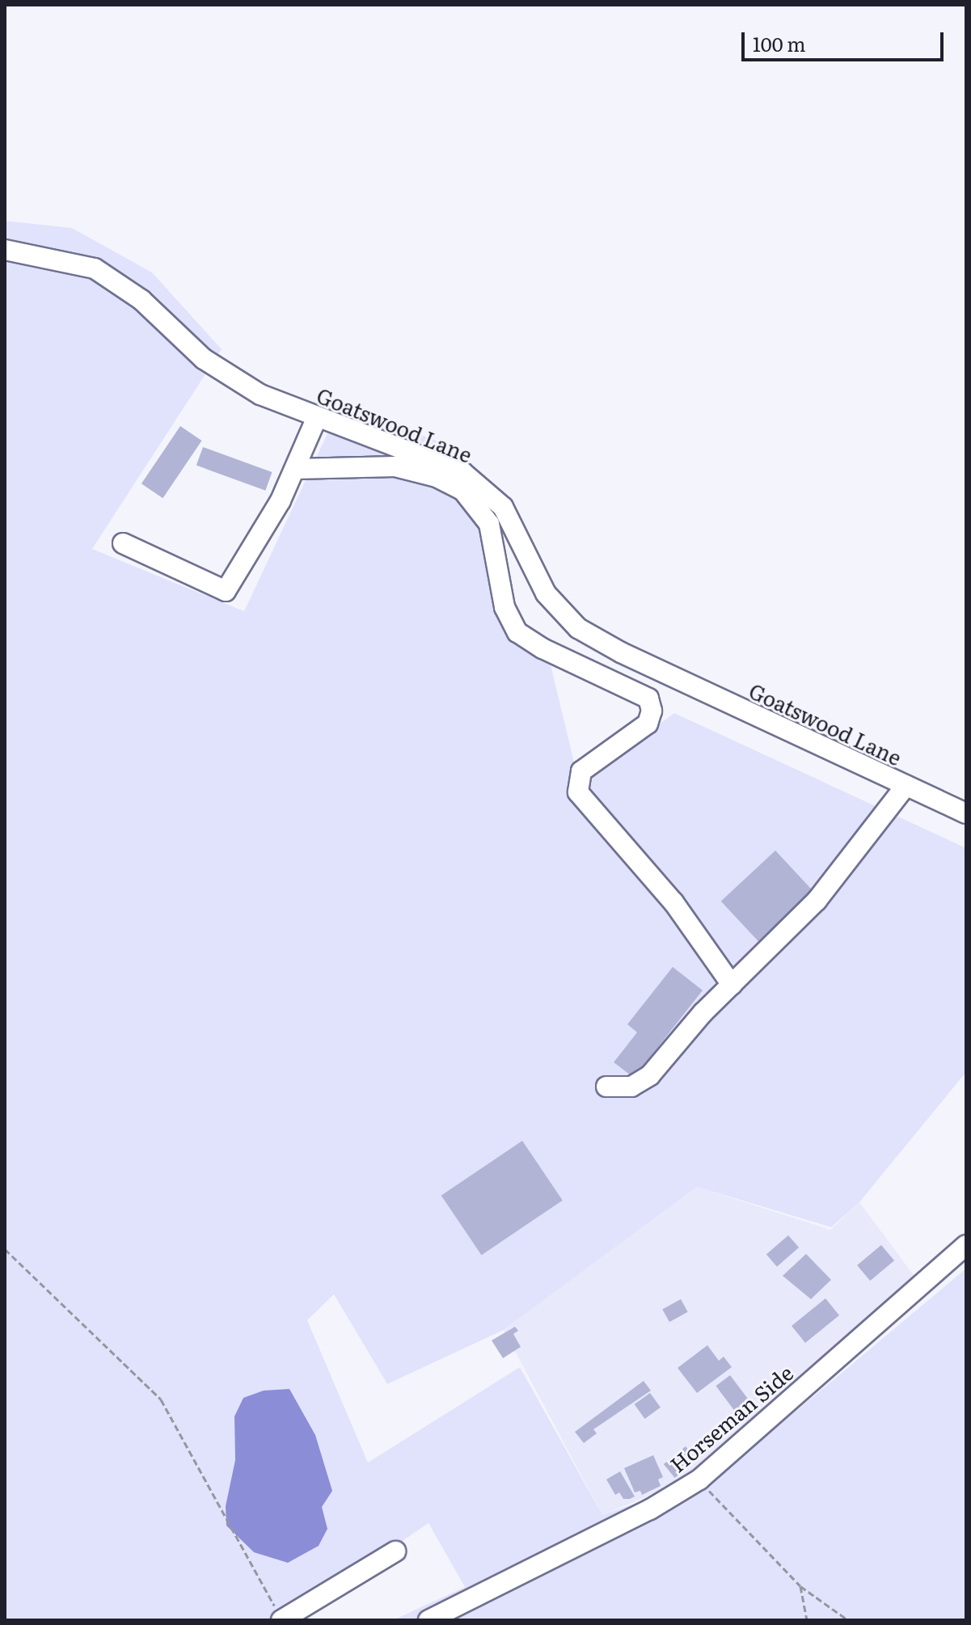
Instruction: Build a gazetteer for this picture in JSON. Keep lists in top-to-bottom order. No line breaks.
{"streets":{"street":["Goatswood Lane","Horseman Side"]},"scale_bar":"100 m"}
